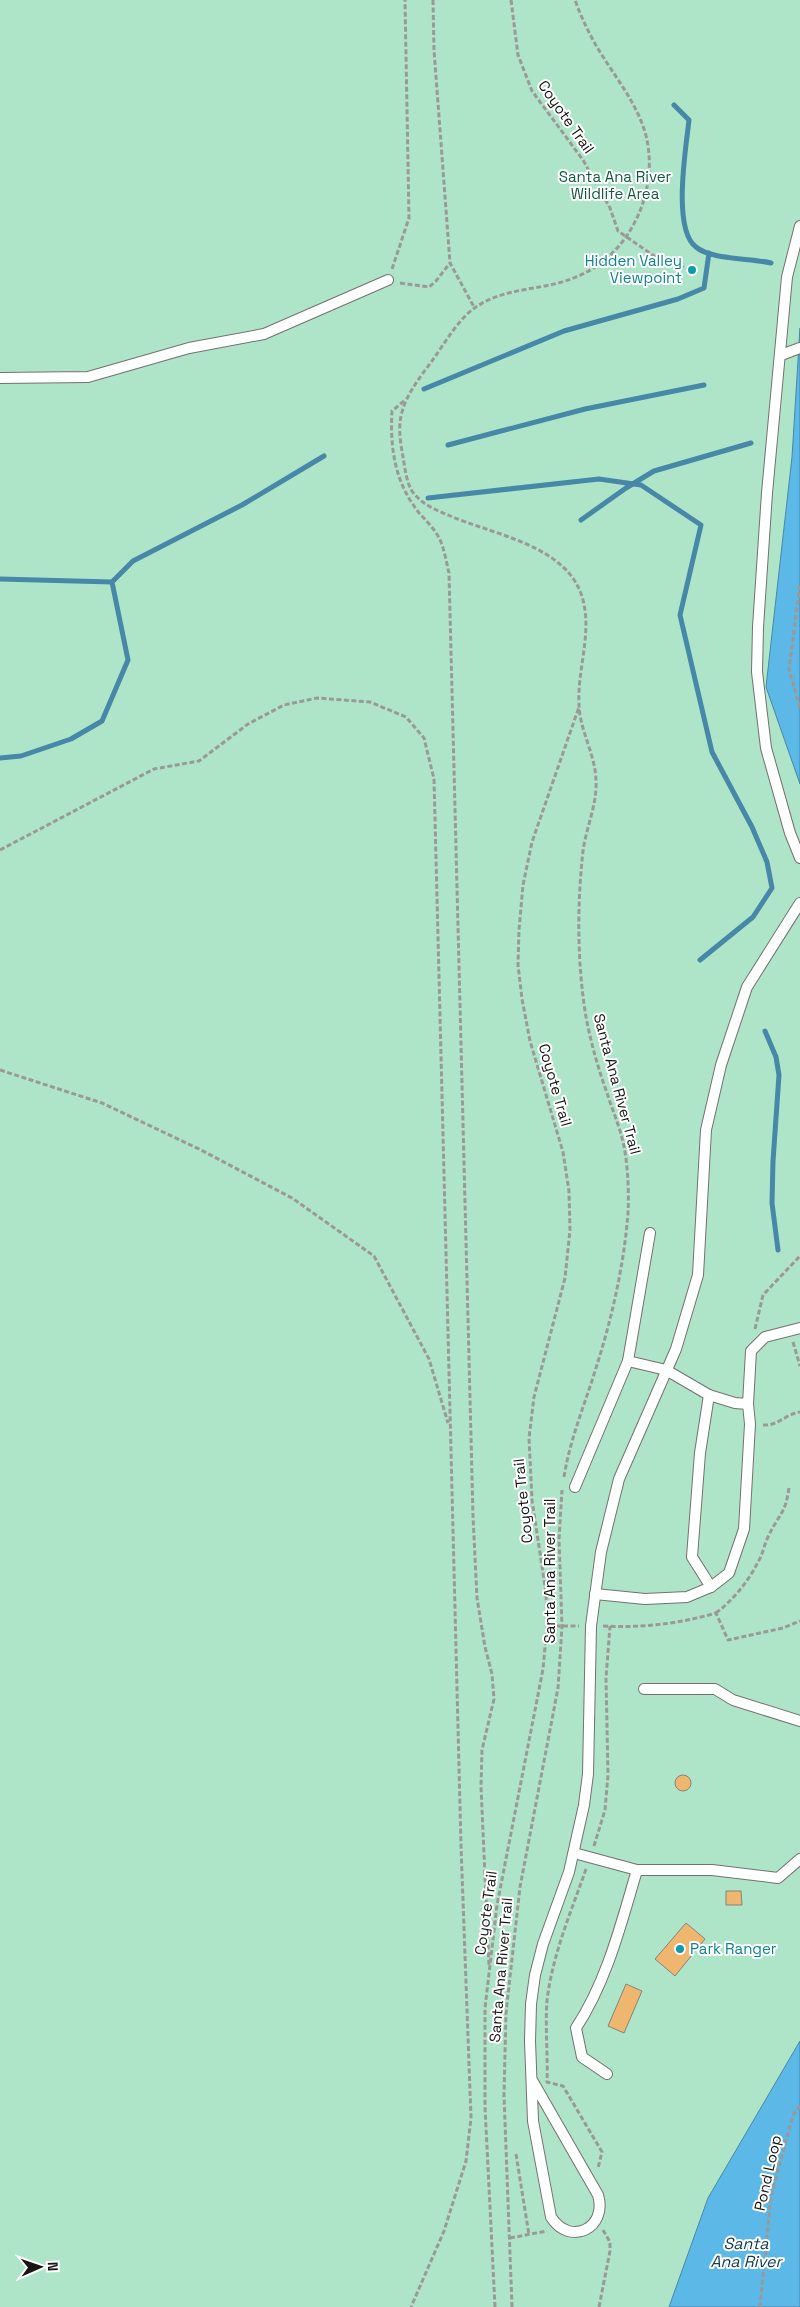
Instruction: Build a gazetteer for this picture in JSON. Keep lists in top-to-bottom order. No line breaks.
{"streets":{"path":["Coyote Trail","Santa Ana River Trail","Pond Loop"]},"crossings":[["Coyote Trail","Santa Ana River Trail"]],"water":["Santa Ana River"],"parks":["Santa Ana River Wildlife Area"],"places":["Hidden Valley Viewpoint","Park Ranger"],"north":"right"}
